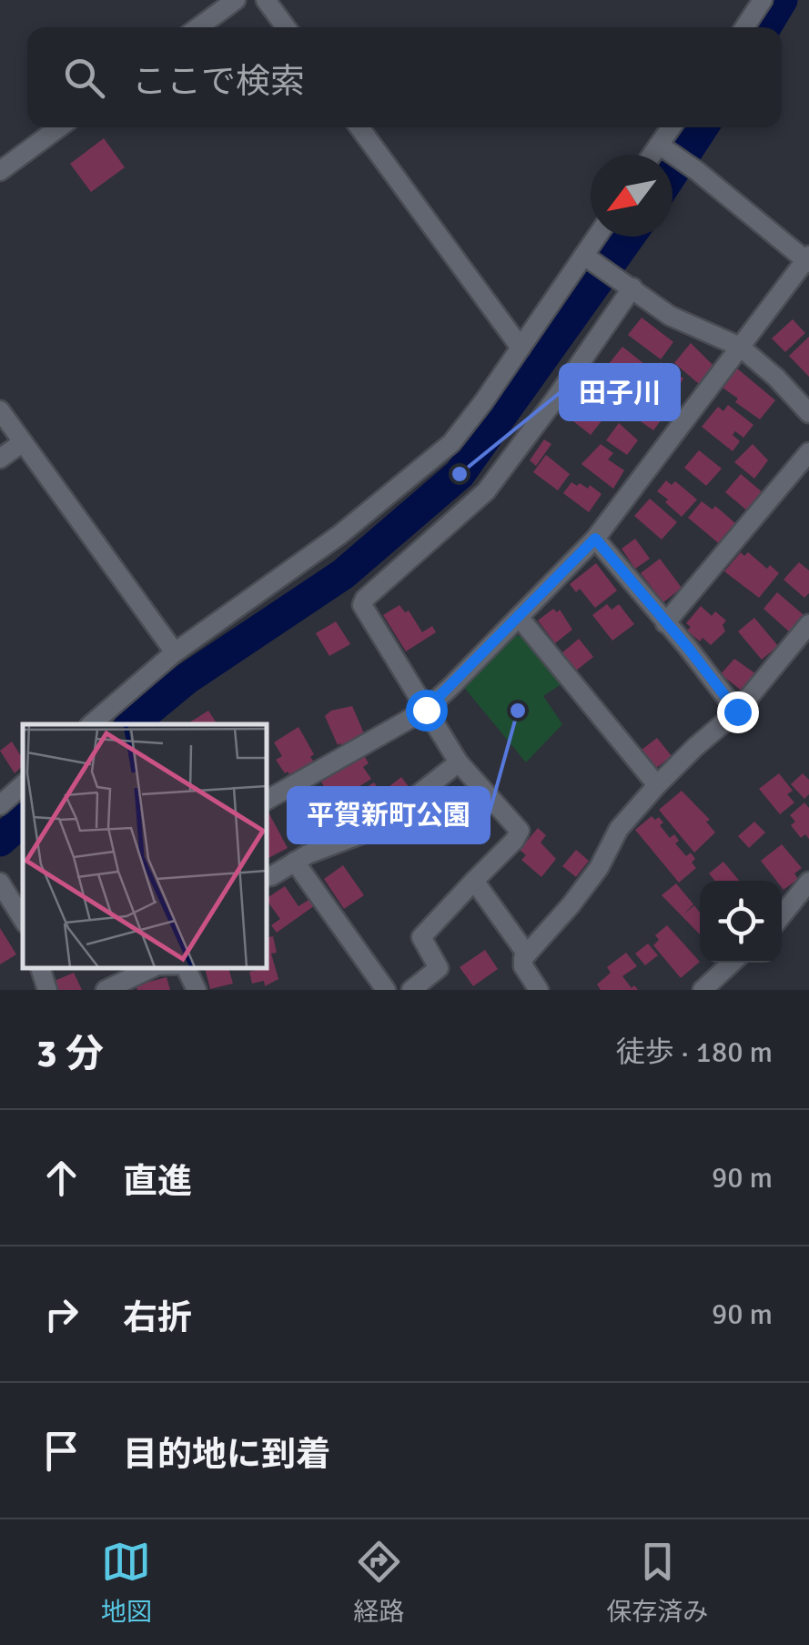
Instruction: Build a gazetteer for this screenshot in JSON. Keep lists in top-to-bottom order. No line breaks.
{"places":["田子川","平賀新町公園"],"north":"bottom left","page":{"search":"ここで検索","heading":["3 分","徒歩 · 180 m"],"list":[["直進","90 m"],["右折","90 m"],"目的地に到着"],"nav":["地図","経路","保存済み"]}}
